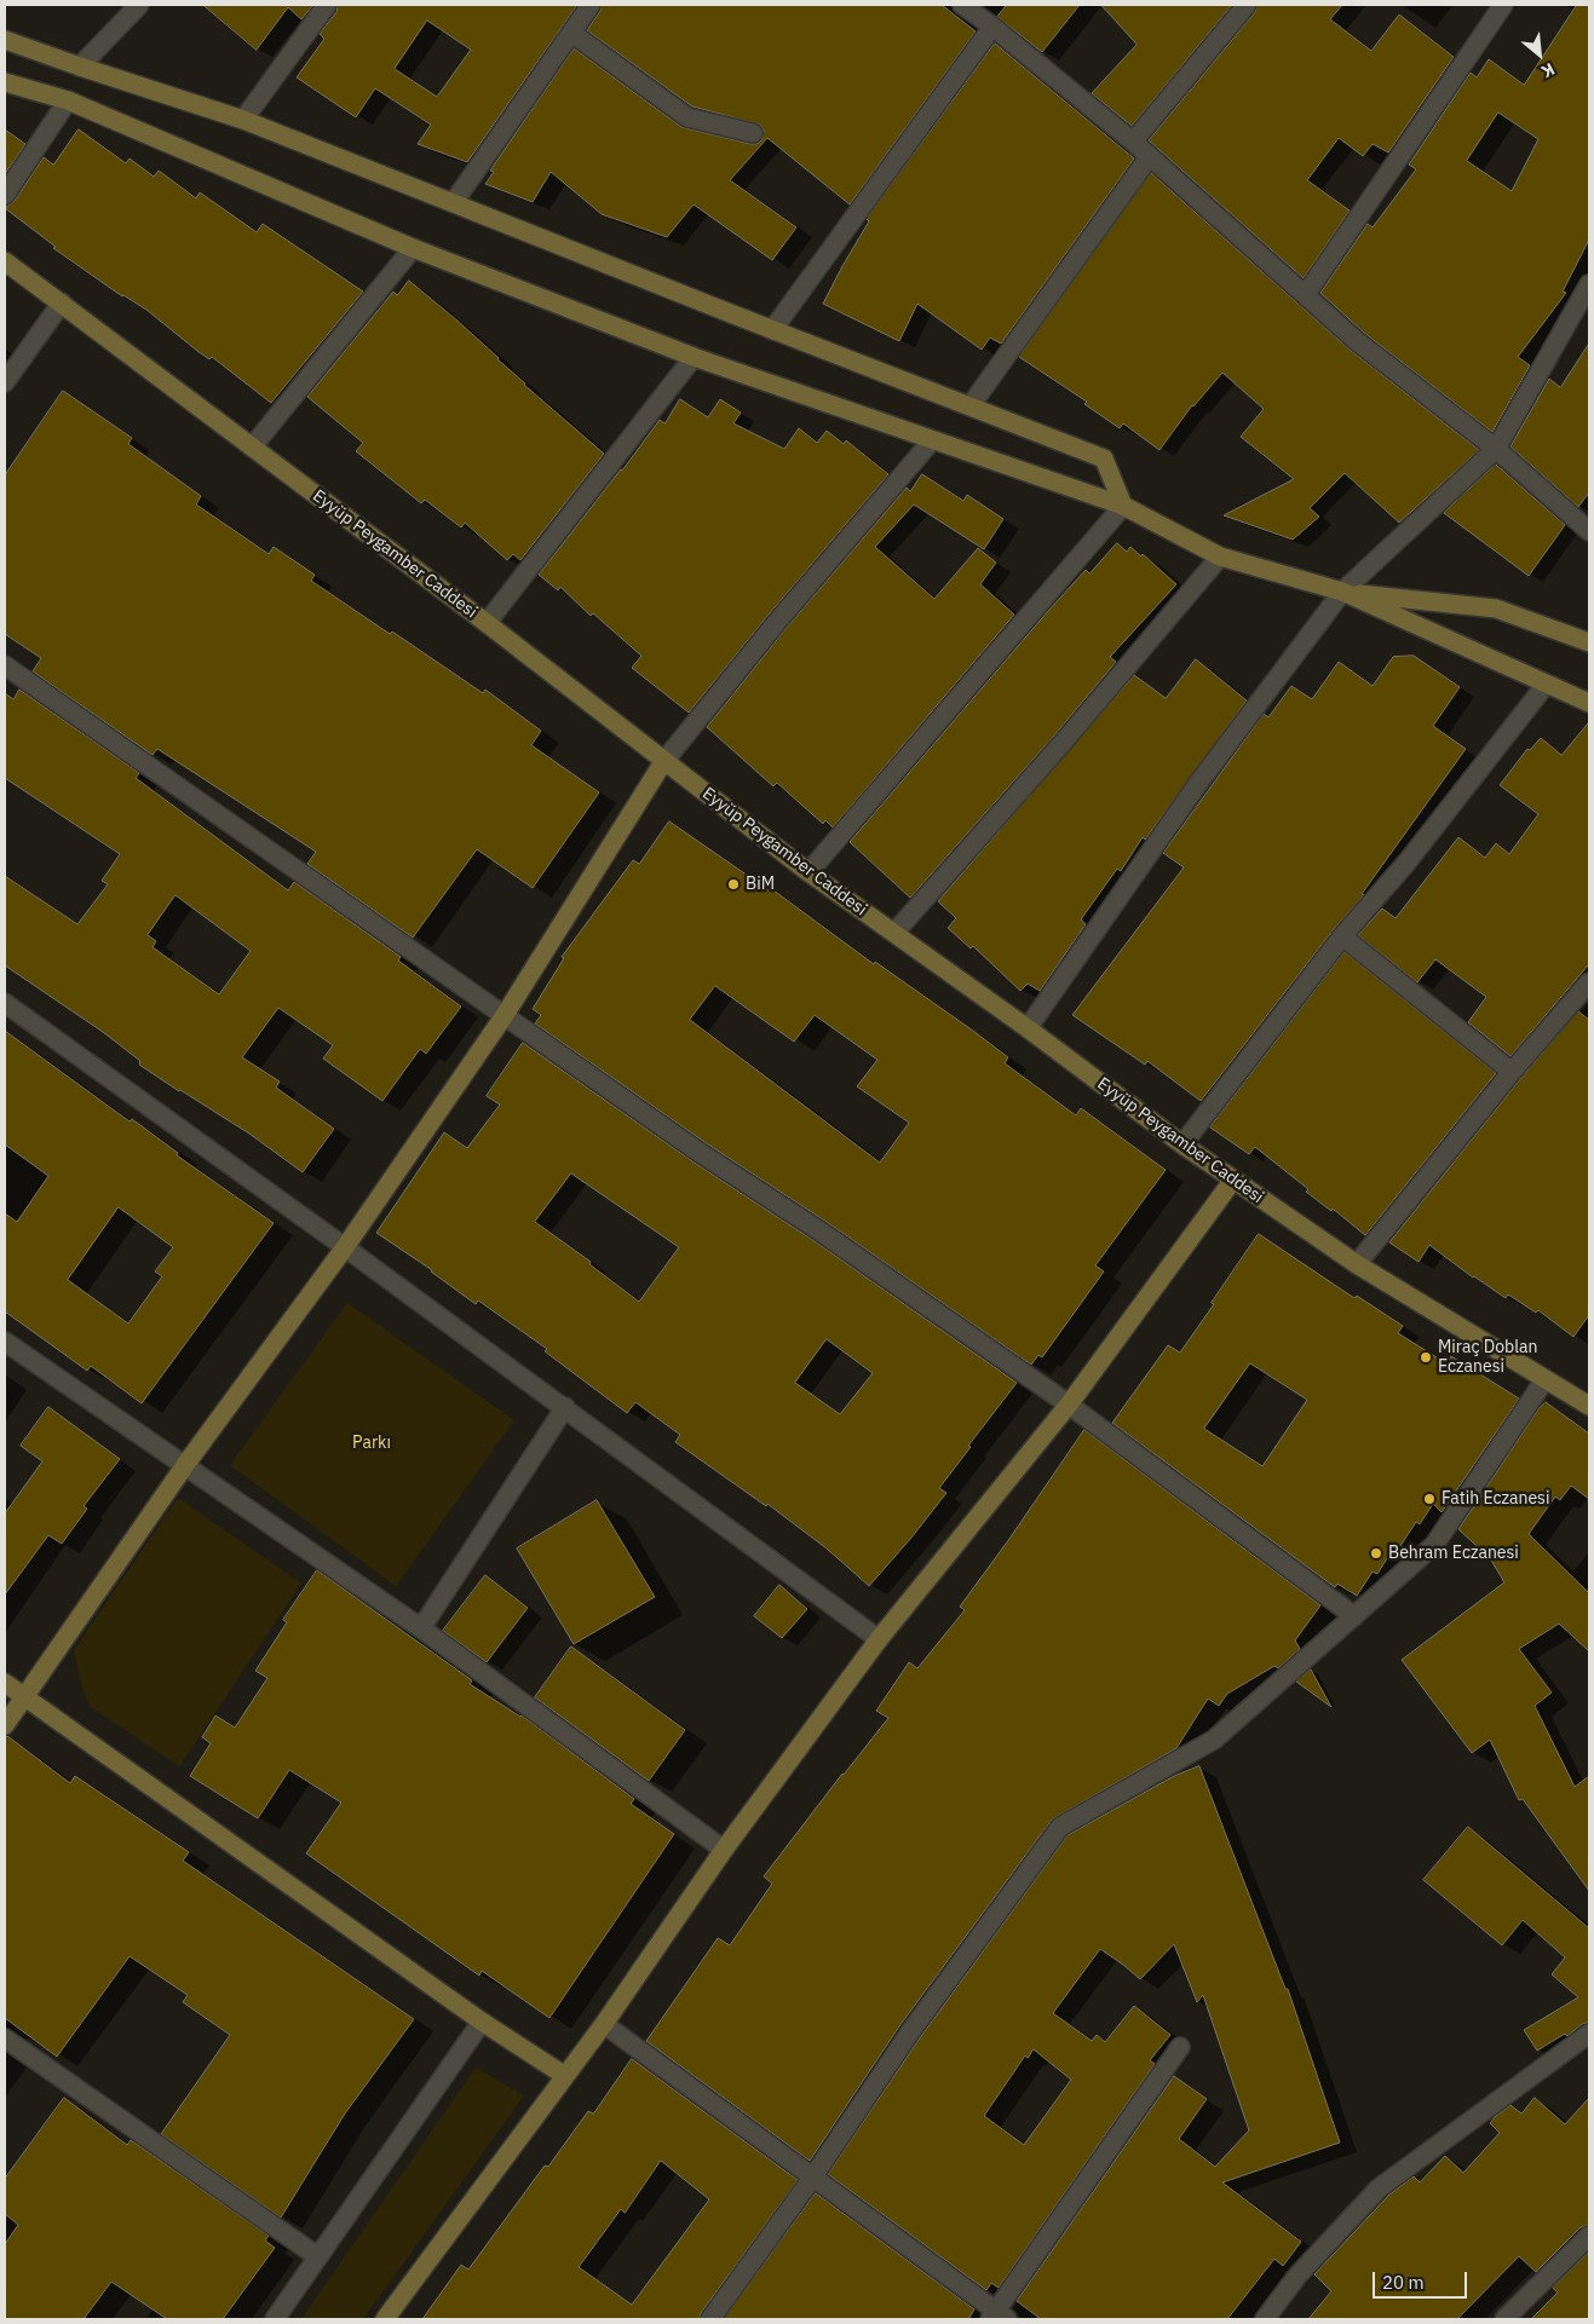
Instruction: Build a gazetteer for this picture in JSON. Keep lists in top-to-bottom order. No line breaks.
{"streets":{"street":["Eyyüp Peygamber Caddesi"]},"parks":["Parkı"],"places":["BiM","Miraç Doblan Eczanesi","Fatih Eczanesi","Behram Eczanesi"],"scale_bar":"20 m","north":"bottom right"}
